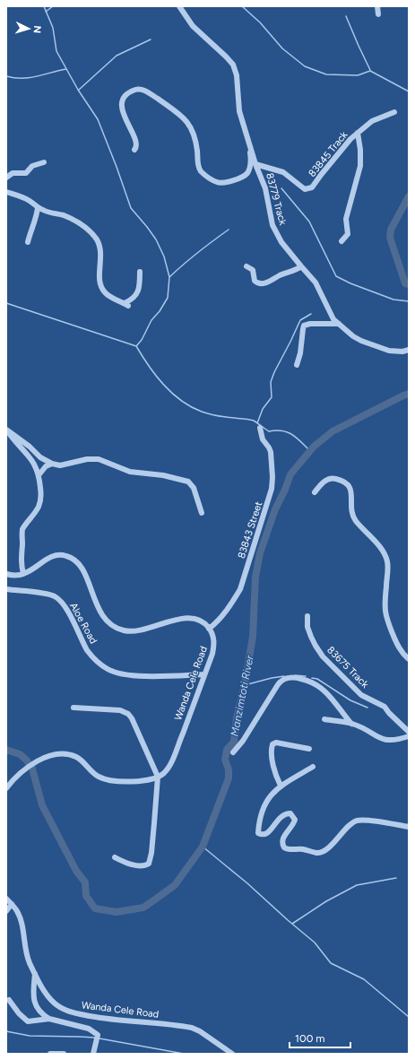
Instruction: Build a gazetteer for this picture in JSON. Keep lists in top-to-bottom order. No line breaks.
{"streets":{"street":["83845 Track","83779 Track","83843 Street","Aloe Road","83675 Track","Wanda Cele Road"]},"crossings":[["83845 Track","83779 Track"],["83843 Street","Wanda Cele Road"],["Aloe Road","Wanda Cele Road"]],"water":["Manzimtoti River"],"scale_bar":"100 m","north":"right"}
